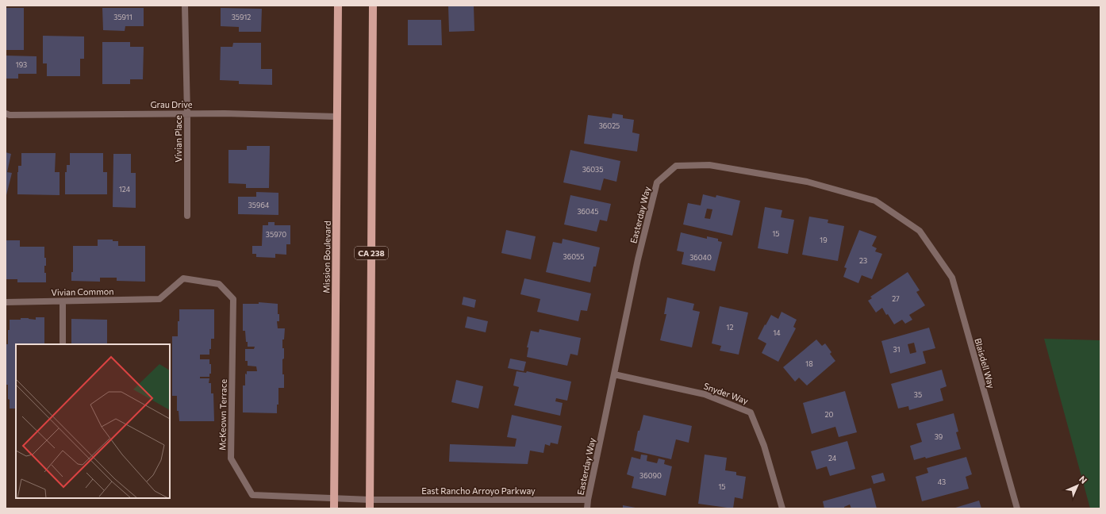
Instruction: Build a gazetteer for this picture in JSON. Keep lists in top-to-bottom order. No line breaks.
{"streets":{"main road":["CA 238","Mission Boulevard"],"street":["Grau Drive","Vivian Place","Easterday Way","Vivian Common","Blaisdell Way","Snyder Way","McKeown Terrace","East Rancho Arroyo Parkway"]},"crossings":[["Grau Drive","Vivian Place"],["Grau Drive","Mission Boulevard"],["Easterday Way","Blaisdell Way"],["Easterday Way","Snyder Way"],["Easterday Way","East Rancho Arroyo Parkway"],["CA 238","McKeown Terrace"],["CA 238","East Rancho Arroyo Parkway"],["Mission Boulevard","McKeown Terrace"],["Vivian Common","McKeown Terrace"],["McKeown Terrace","East Rancho Arroyo Parkway"]],"house_numbers":["35911","35912","193","36025","36035","124","35964","36045","15","35970","19","36055","36040","23","27","12","14","31","18","35","20","39","24","36090","43","15"],"north":"top right"}
